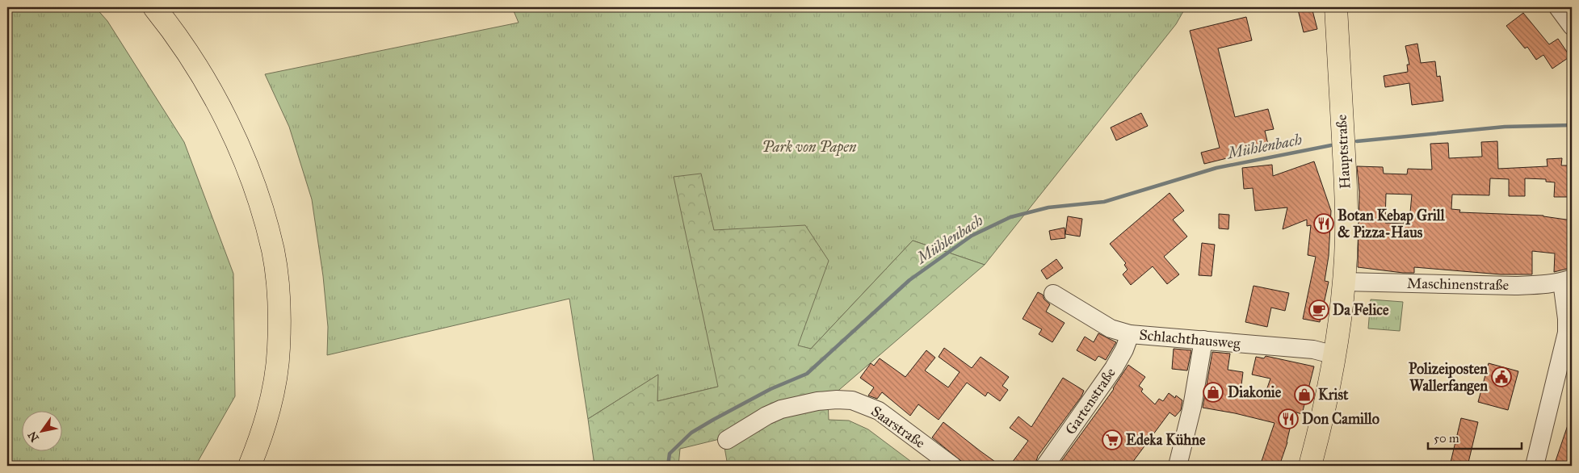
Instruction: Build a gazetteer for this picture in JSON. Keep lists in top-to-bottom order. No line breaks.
{"streets":{"main road":["Hauptstraße"],"street":["Maschinenstraße","Schlachthausweg","Gartenstraße","Saarstraße"]},"crossings":[["Hauptstraße","Maschinenstraße"],["Hauptstraße","Schlachthausweg"],["Schlachthausweg","Gartenstraße"]],"water":["Mühlenbach"],"parks":["Park von Papen"],"places":{"restaurant":["Botan Kebap Grill & Pizza-Haus","Don Camillo"],"cafe":["Da Felice"],"public building":["Polizeiposten Wallerfangen"],"shop":["Diakonie","Krist"],"supermarket":["Edeka Kühne"]},"scale_bar":"50 m","north":"bottom left"}
